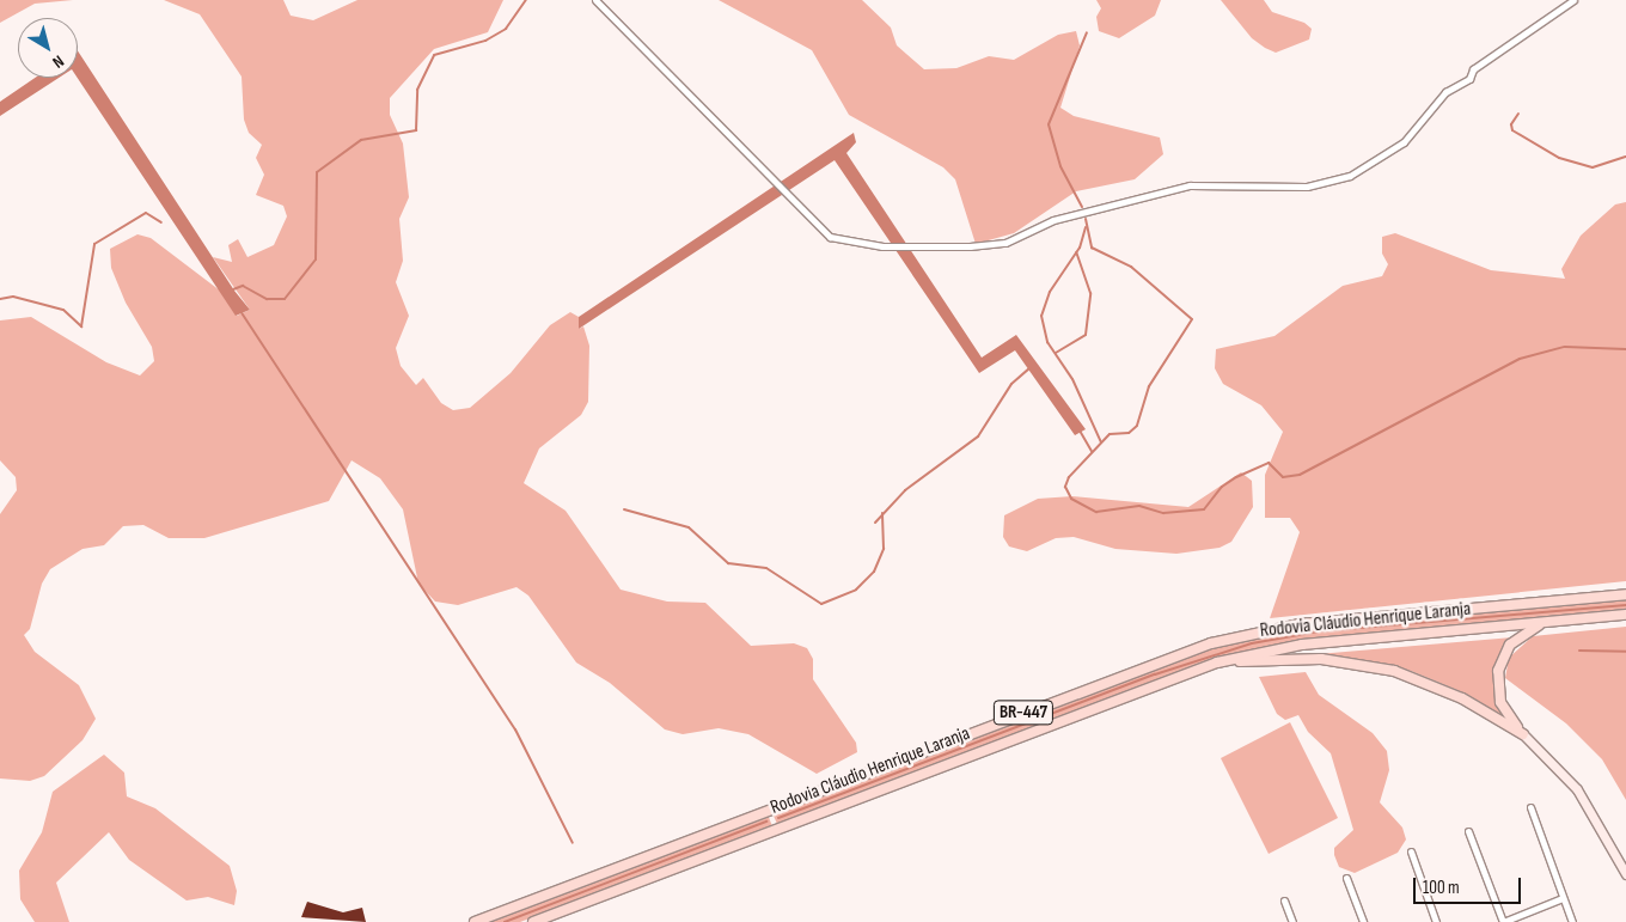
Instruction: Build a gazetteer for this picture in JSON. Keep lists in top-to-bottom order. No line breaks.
{"streets":{"main road":["Rodovia Cláudio Henrique Laranja","BR-447"]},"scale_bar":"100 m","north":"bottom right"}
